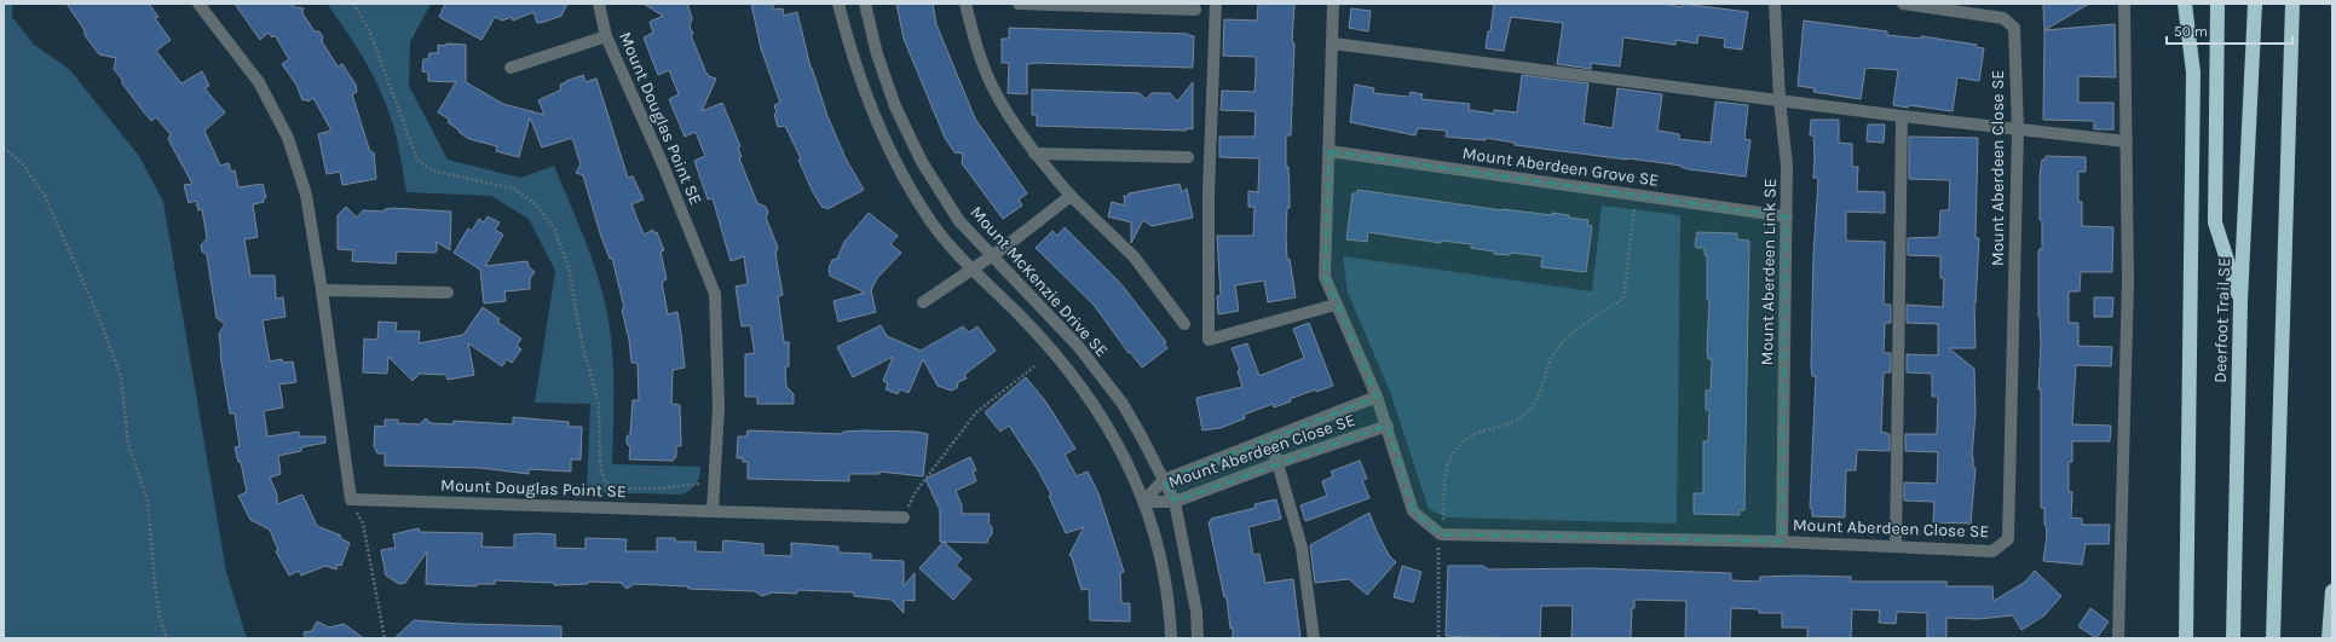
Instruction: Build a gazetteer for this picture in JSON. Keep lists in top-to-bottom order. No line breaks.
{"streets":{"highway":["Deerfoot Trail SE"],"street":["Mount Douglas Point SE","Mount Aberdeen Grove SE","Mount Aberdeen Close SE","Mount Aberdeen Link SE","Mount McKenzie Drive SE"]},"crossings":[["Mount Aberdeen Grove SE","Mount Aberdeen Link SE"],["Mount Aberdeen Close SE","Mount Aberdeen Link SE"],["Mount Aberdeen Close SE","Mount McKenzie Drive SE"]],"scale_bar":"50 m"}
